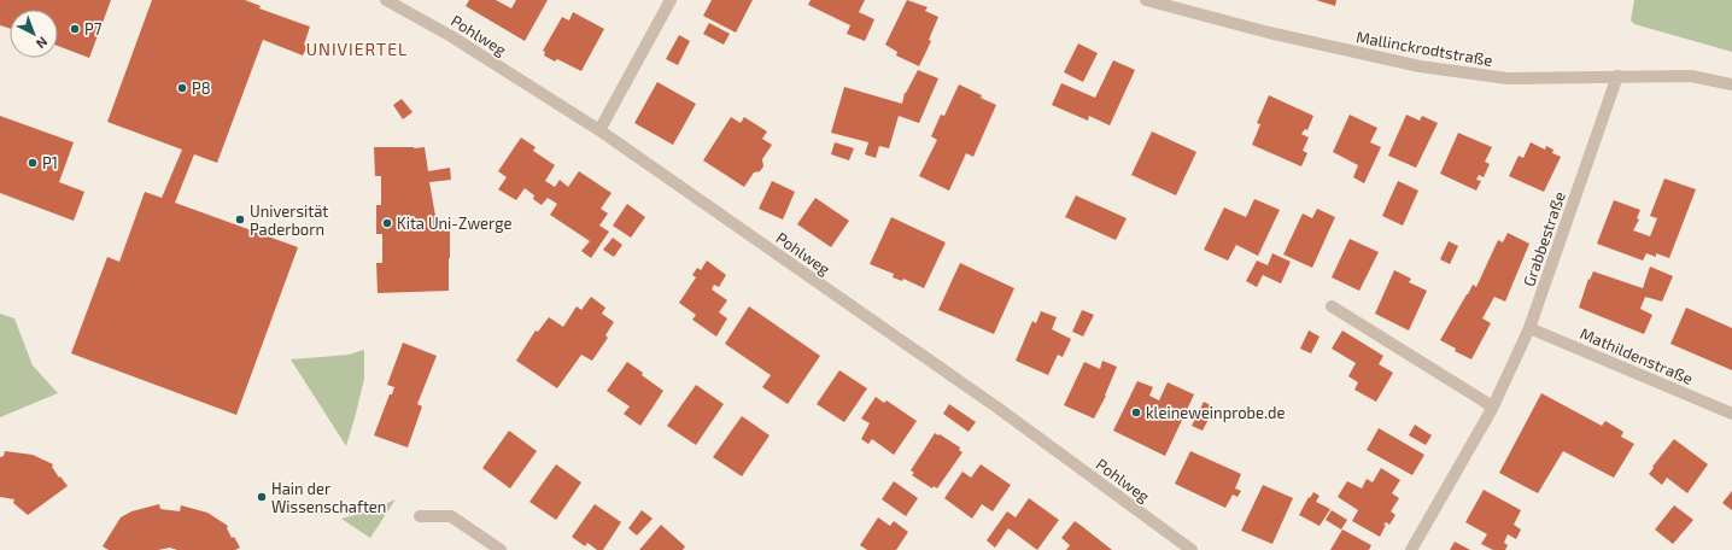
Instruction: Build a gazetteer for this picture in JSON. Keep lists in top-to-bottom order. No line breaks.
{"streets":{"street":["Pohlweg","Mallinckrodtstraße","Grabbestraße","Mathildenstraße"]},"crossings":[["Mallinckrodtstraße","Grabbestraße"],["Grabbestraße","Mathildenstraße"]],"districts":["UNIVIERTEL"],"places":["P7","P8","P1","Universität Paderborn","Kita Uni-Zwerge","kleineweinprobe.de","Hain der Wissenschaften"],"north":"bottom right"}
